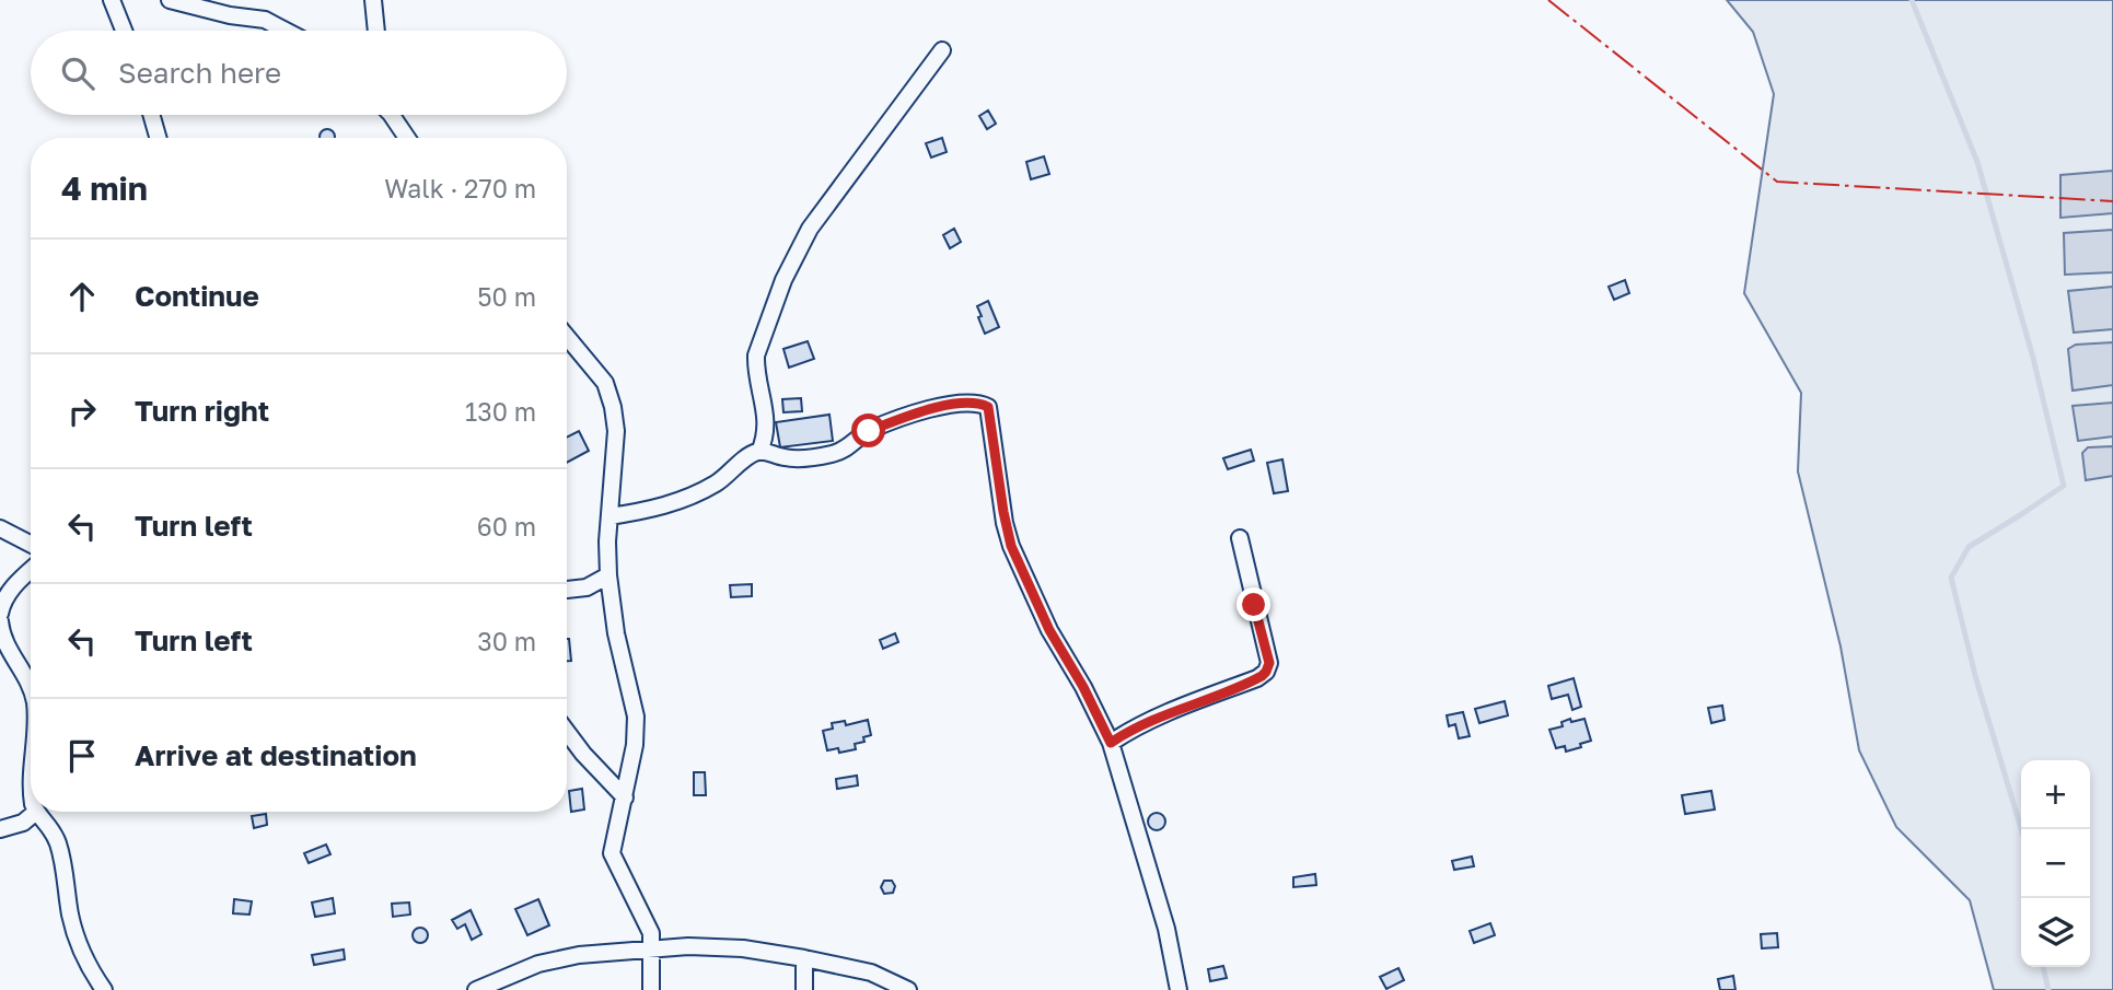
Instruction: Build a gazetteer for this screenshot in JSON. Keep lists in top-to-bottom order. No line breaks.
{"page":{"search":"Search here","heading":["4 min","Walk · 270 m"],"list":[["Continue","50 m"],["Turn right","130 m"],["Turn left","60 m"],["Turn left","30 m"],"Arrive at destination"],"map_buttons":["+","−"]}}
